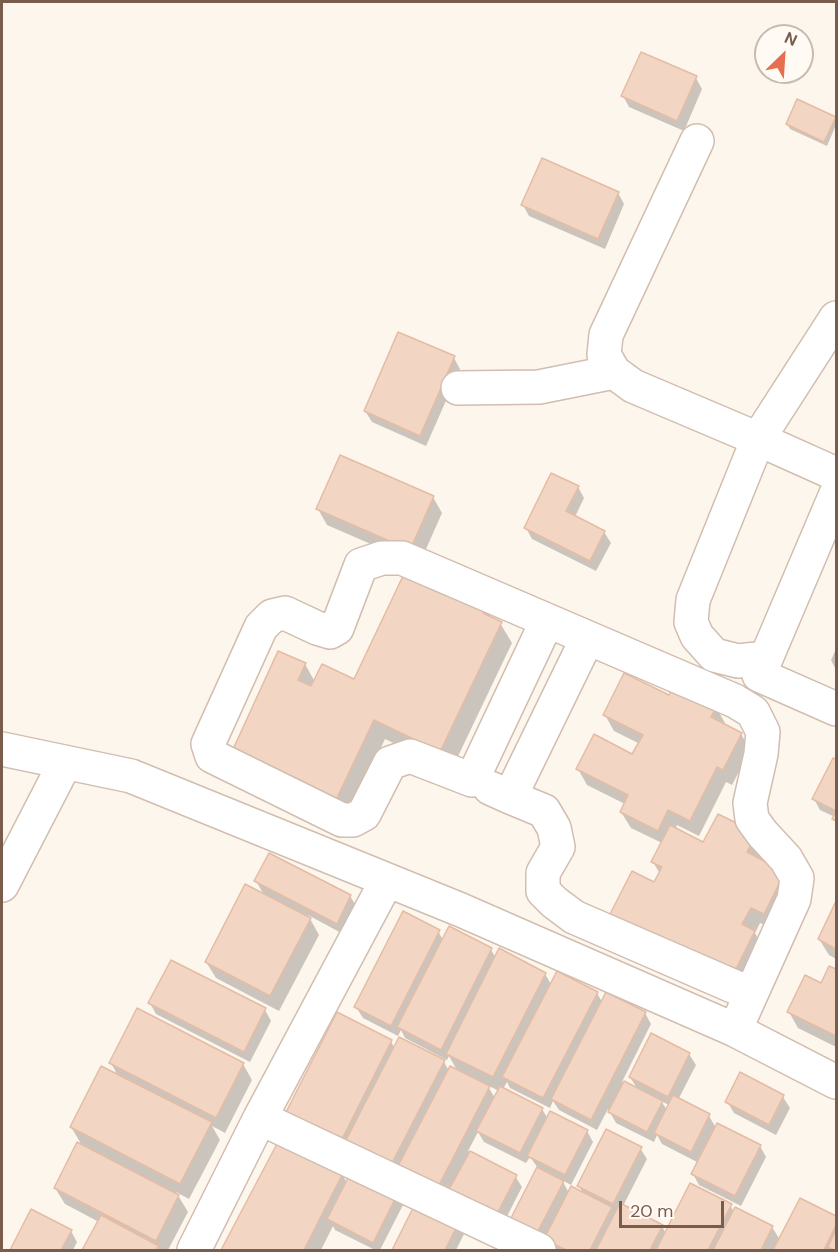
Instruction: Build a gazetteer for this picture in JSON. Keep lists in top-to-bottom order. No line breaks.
{"scale_bar":"20 m","north":"top right"}
